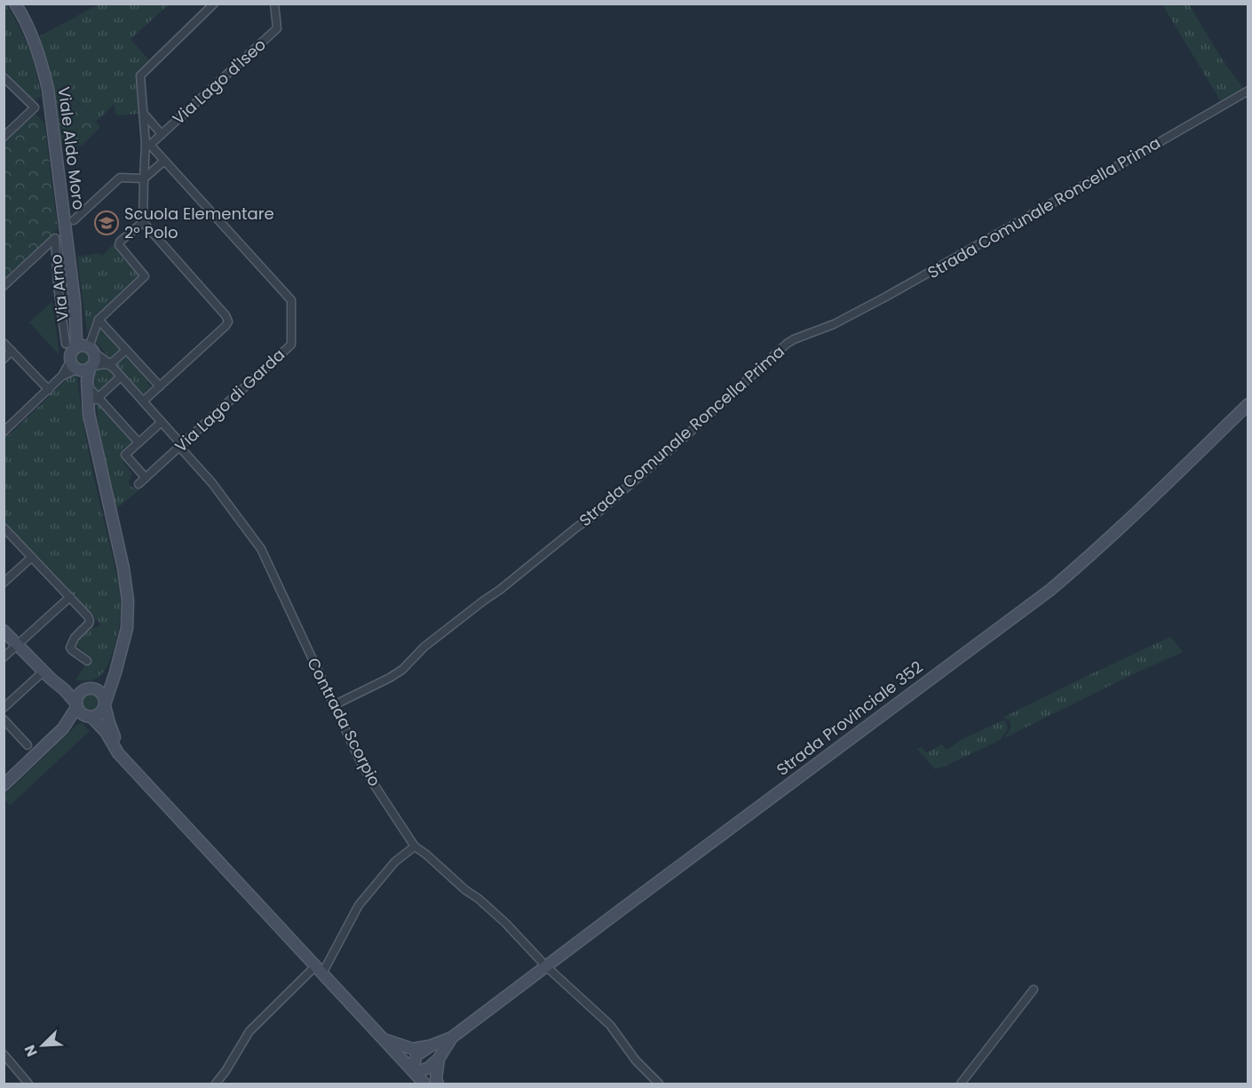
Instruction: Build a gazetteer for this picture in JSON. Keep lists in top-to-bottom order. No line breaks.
{"streets":{"main road":["Viale Aldo Moro","Strada Provinciale 352"],"street":["Via Lago d'Iseo","Strada Comunale Roncella Prima","Via Arno","Via Lago di Garda","Contrada Scorpio"]},"crossings":[["Via Lago d'Iseo","Via Lago di Garda"],["Viale Aldo Moro","Via Arno"],["Viale Aldo Moro","Contrada Scorpio"],["Strada Comunale Roncella Prima","Contrada Scorpio"],["Via Lago di Garda","Contrada Scorpio"],["Strada Provinciale 352","Contrada Scorpio"]],"places":{"school or university":["Scuola Elementare 2° Polo"]},"north":"bottom left"}
